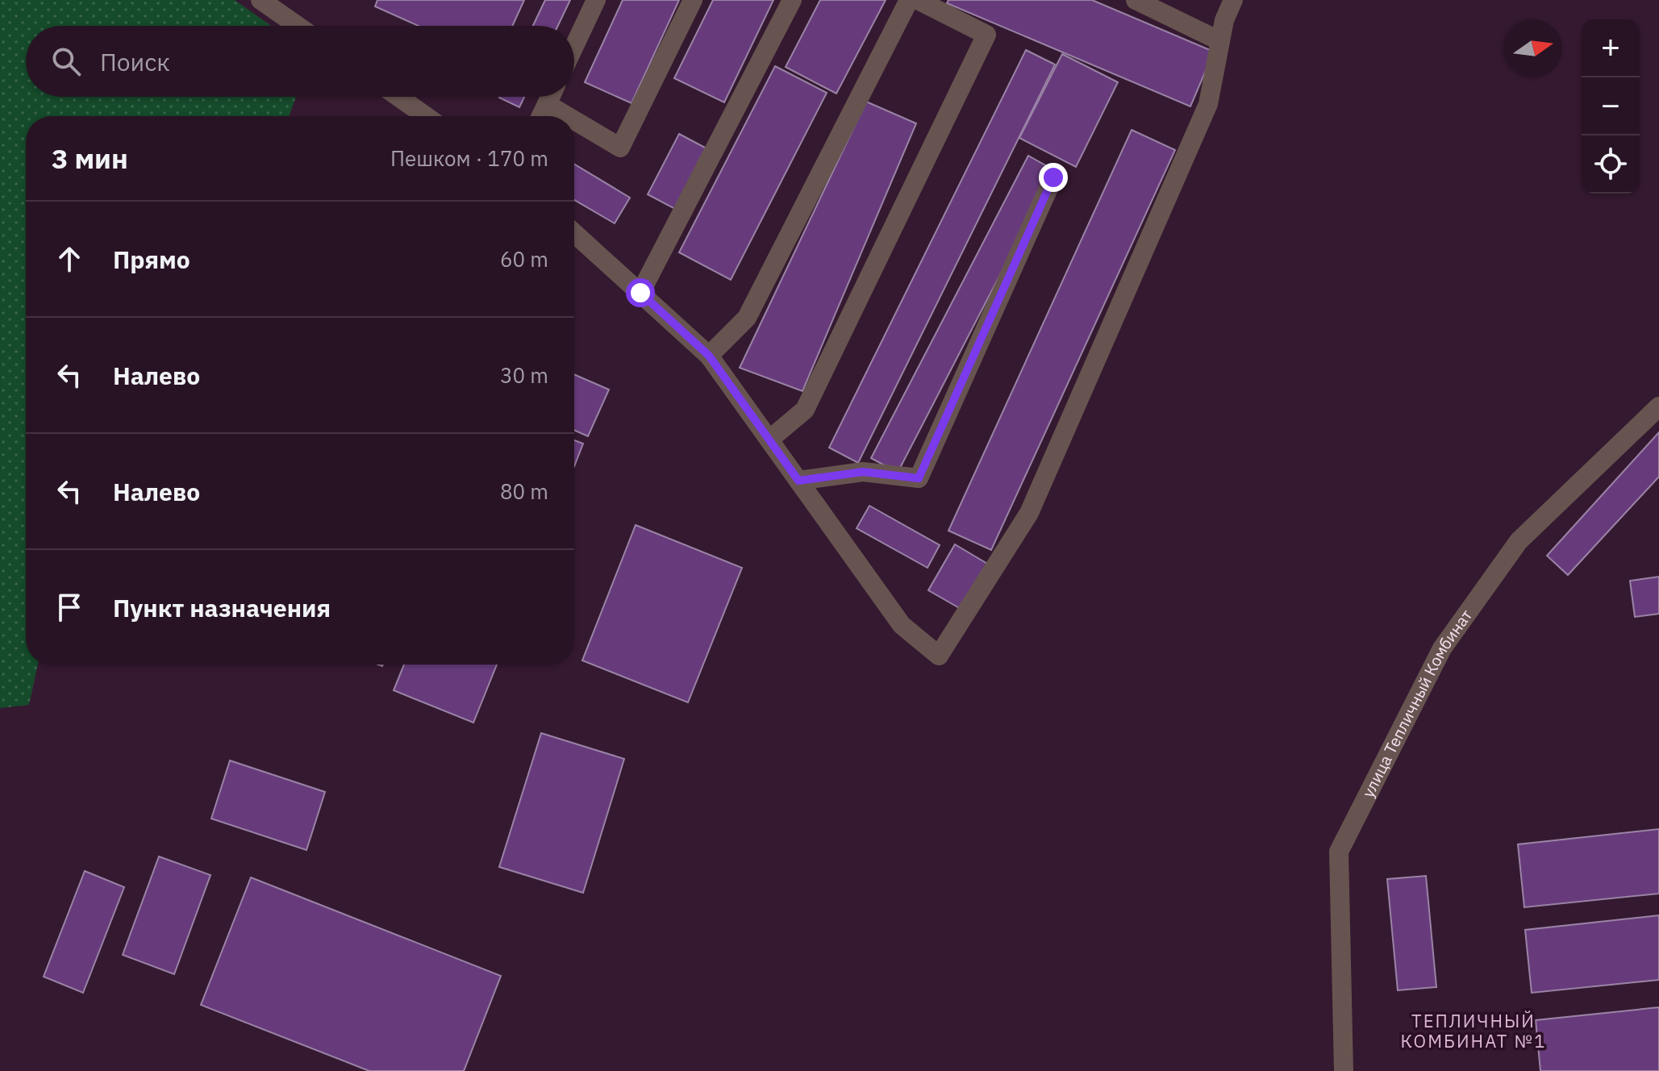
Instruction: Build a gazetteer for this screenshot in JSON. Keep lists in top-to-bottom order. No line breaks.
{"streets":{"street":["улица Тепличный Комбинат"]},"districts":["ТЕПЛИЧНЫЙ КОМБИНАТ №1"],"north":"right","page":{"map_buttons":["+","−"],"search":"Поиск","heading":["3 мин","Пешком · 170 m"],"list":[["Прямо","60 m"],["Налево","30 m"],["Налево","80 m"],"Пункт назначения"]}}
